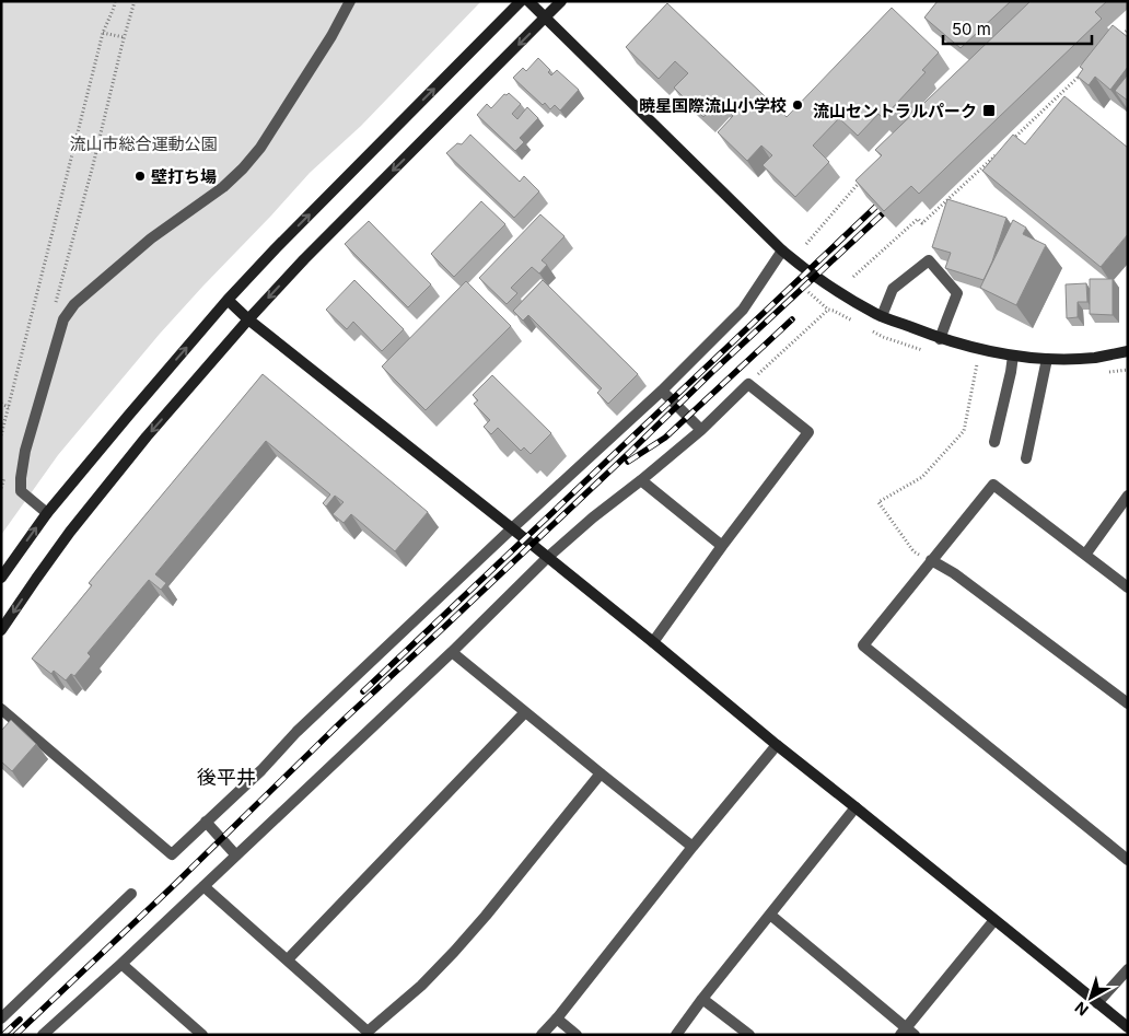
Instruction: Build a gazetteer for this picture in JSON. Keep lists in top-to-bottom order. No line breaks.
{"districts":["後平井"],"parks":["流山市総合運動公園"],"places":{"other":["暁星国際流山小学校","壁打ち場"],"transit":["流山セントラルパーク"]},"scale_bar":"50 m","north":"bottom left"}
